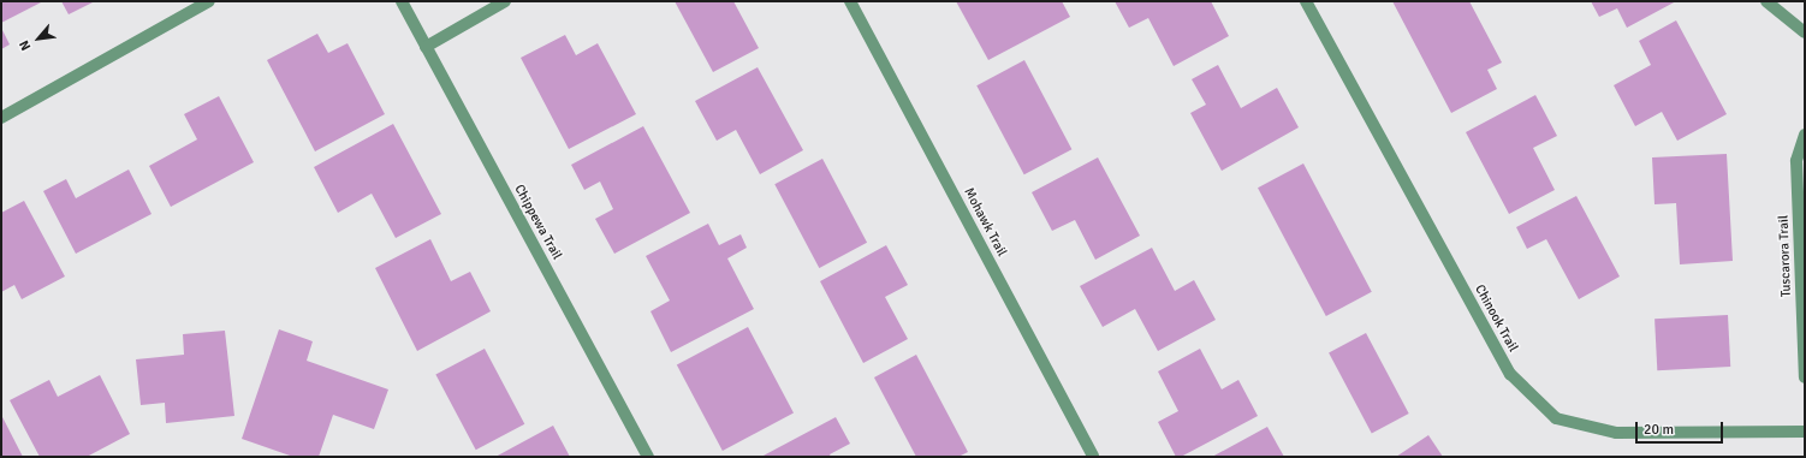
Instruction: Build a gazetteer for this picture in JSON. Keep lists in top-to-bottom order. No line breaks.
{"streets":{"street":["Chippewa Trail","Mohawk Trail","Tuscarora Trail","Chinook Trail"]},"scale_bar":"20 m","north":"bottom left"}
